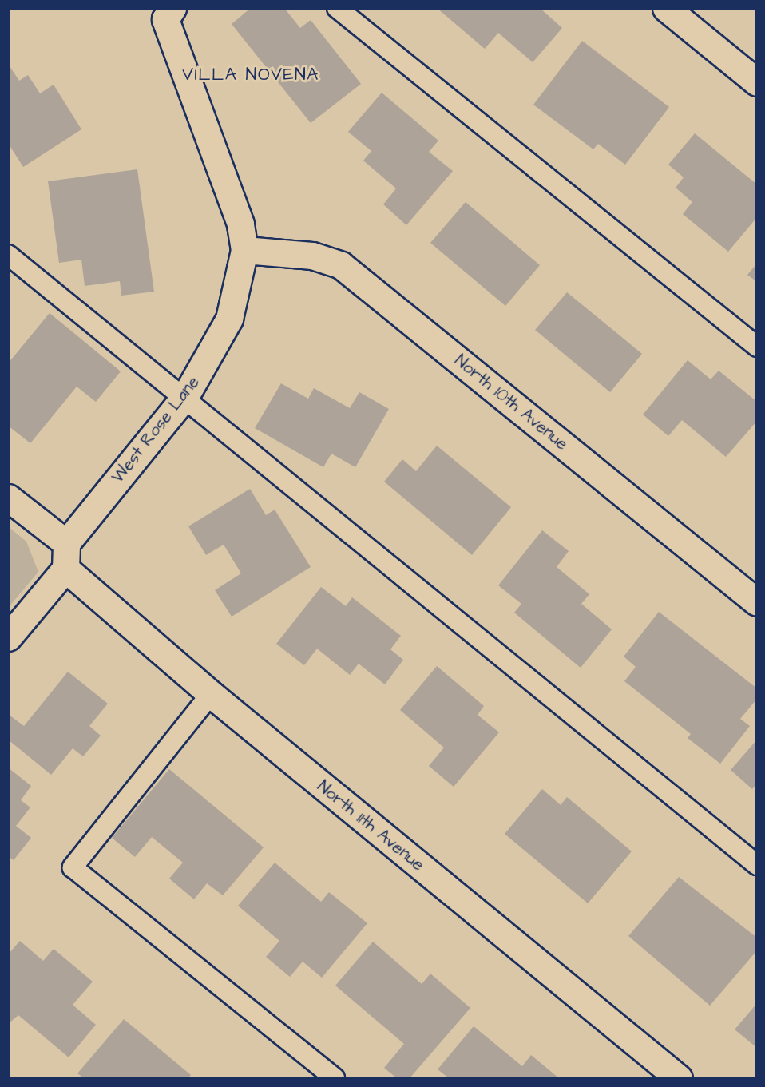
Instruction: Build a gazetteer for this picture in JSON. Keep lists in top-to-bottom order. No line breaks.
{"streets":{"street":["North 10th Avenue","West Rose Lane","North 11th Avenue"]},"crossings":[["North 10th Avenue","West Rose Lane"]],"districts":["VILLA NOVENA"]}
